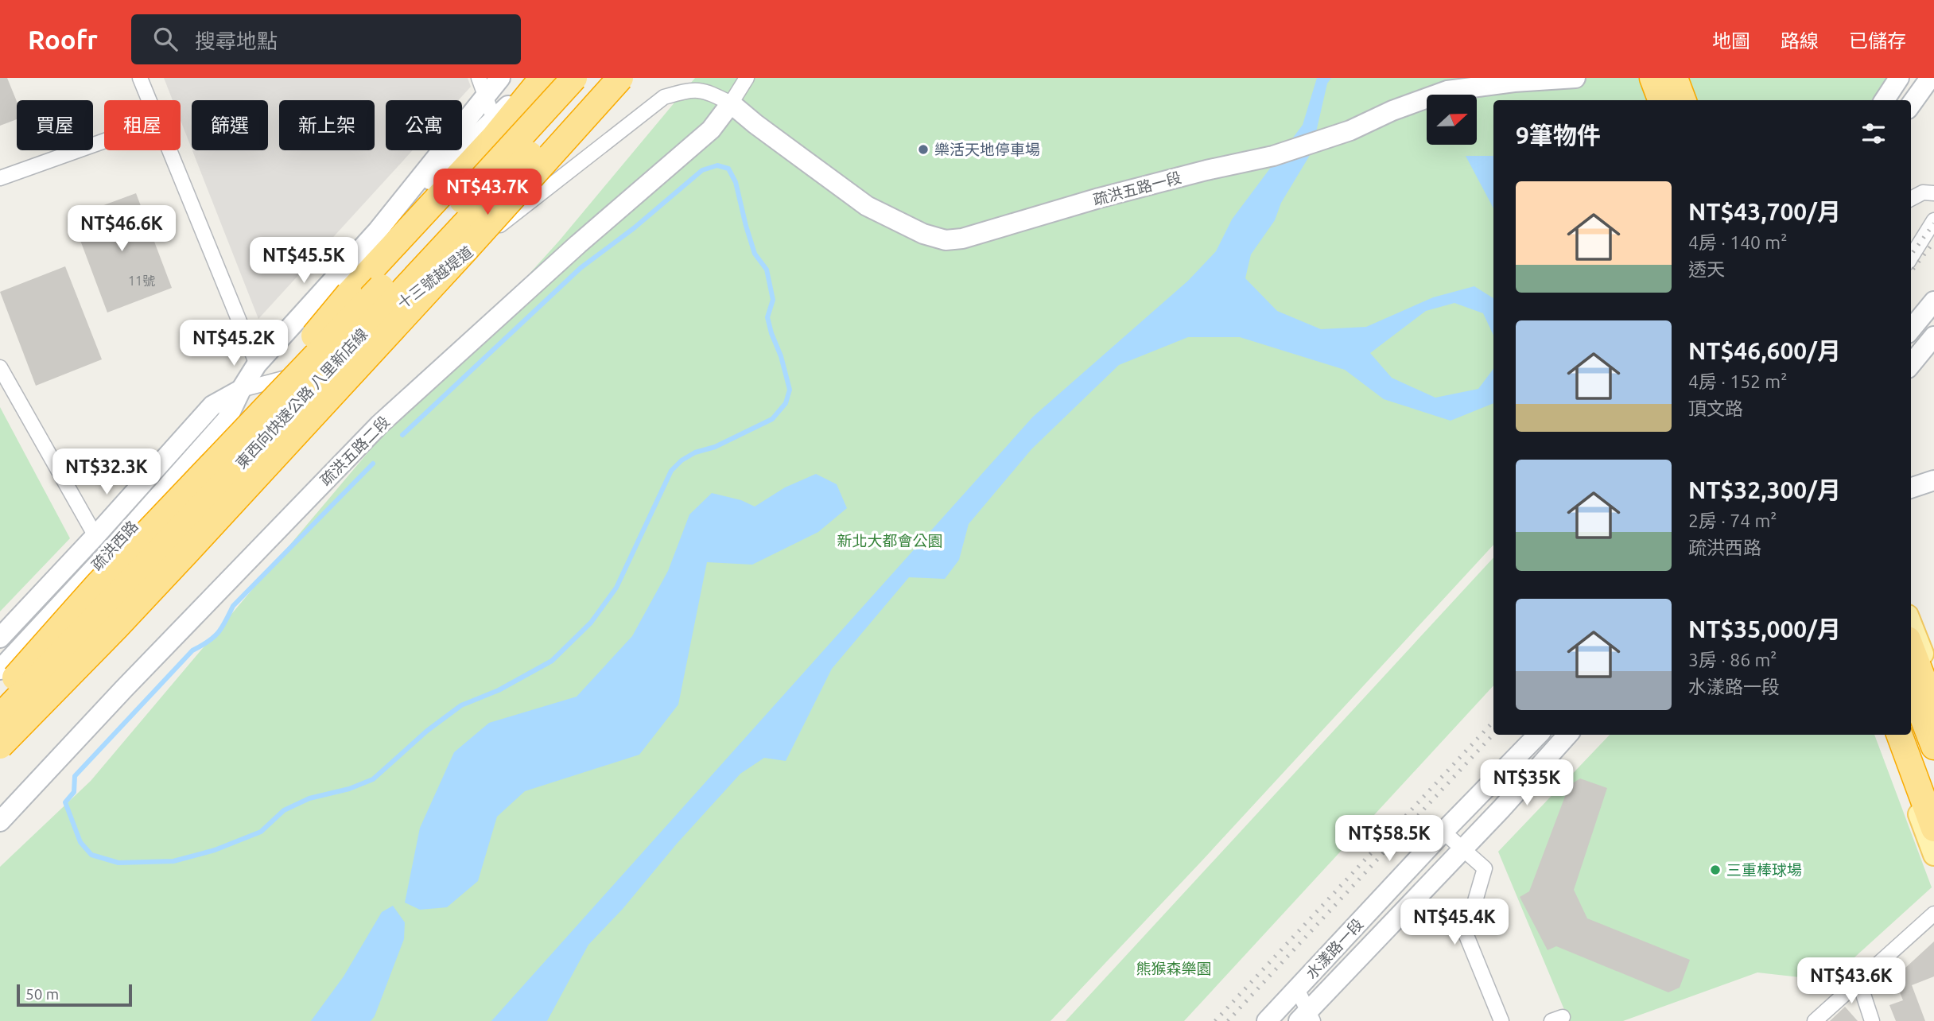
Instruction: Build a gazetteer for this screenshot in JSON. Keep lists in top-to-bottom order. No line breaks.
{"streets":{"highway":["東西向快速公路 八里新店線"],"street":["疏洪五路一段","十三號越堤道","疏洪五路二段","疏洪西路","水漾路一段"]},"crossings":[["疏洪五路一段","十三號越堤道"],["疏洪五路一段","疏洪五路二段"],["十三號越堤道","疏洪五路二段"],["十三號越堤道","疏洪西路"]],"parks":["新北大都會公園","熊猴森樂園"],"places":["樂活天地停車場","三重棒球場"],"house_numbers":["11號"],"scale_bar":"50 m","north":"right","page":{"header":"Roofr","search":"搜尋地點","nav":["地圖","路線","已儲存"],"chip":["買屋","租屋","篩選","新上架","公寓"],"heading":"9筆物件","list":[{"name":"NT$43,700/月","note":"4房 · 140 m² · 透天"},{"name":"NT$46,600/月","note":"4房 · 152 m² · 頂文路"},{"name":"NT$32,300/月","note":"2房 · 74 m² · 疏洪西路"},{"name":"NT$35,000/月","note":"3房 · 86 m² · 水漾路一段"}],"price":["NT$43.7K","NT$46.6K","NT$45.5K","NT$45.2K","NT$32.3K","NT$35K","NT$58.5K","NT$45.4K","NT$43.6K"],"scale":"50 m"}}
